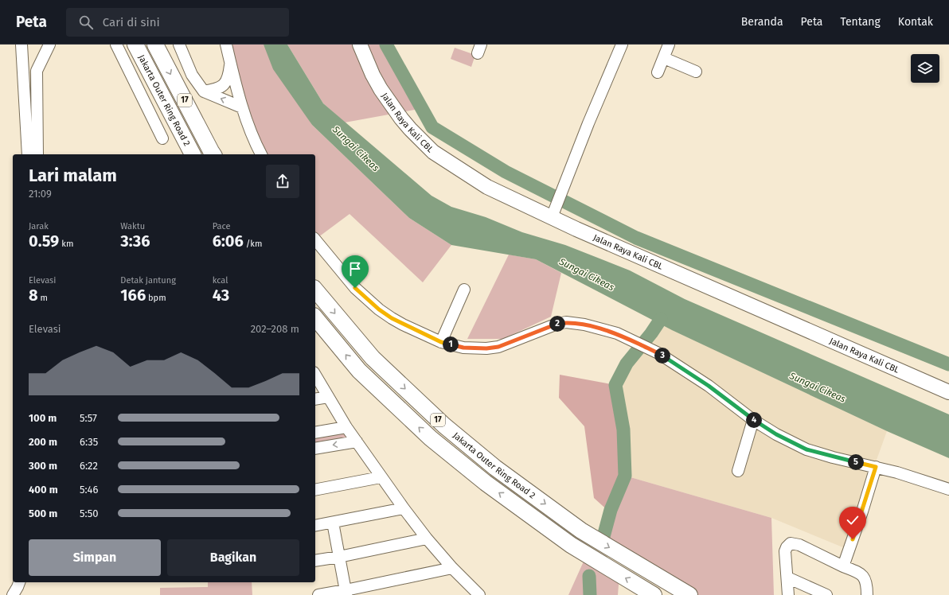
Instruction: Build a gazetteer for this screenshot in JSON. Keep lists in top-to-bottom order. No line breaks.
{"streets":{"highway":["Jakarta Outer Ring Road 2","17"],"main road":["Jalan Raya Kali CBL"]},"water":["Sungai Cikeas"],"page":{"header":"Peta","search":"Cari di sini","nav":["Beranda","Peta","Tentang","Kontak"],"heading":["Lari malam","21:09"],"stats":[["Jarak","0.59 km"],["Waktu","3:36"],["Pace","6:06 /km"],["Elevasi","8 m"],["Detak jantung","166 bpm"],["kcal","43"]],"pins":["2","1","3","4","5"],"chart":["Elevasi","202–208 m"],"list":[{"name":"100 m","note":"5:57"},{"name":"200 m","note":"6:35"},{"name":"300 m","note":"6:22"},{"name":"400 m","note":"5:46"},{"name":"500 m","note":"5:50"}],"buttons":["Simpan","Bagikan"]}}
